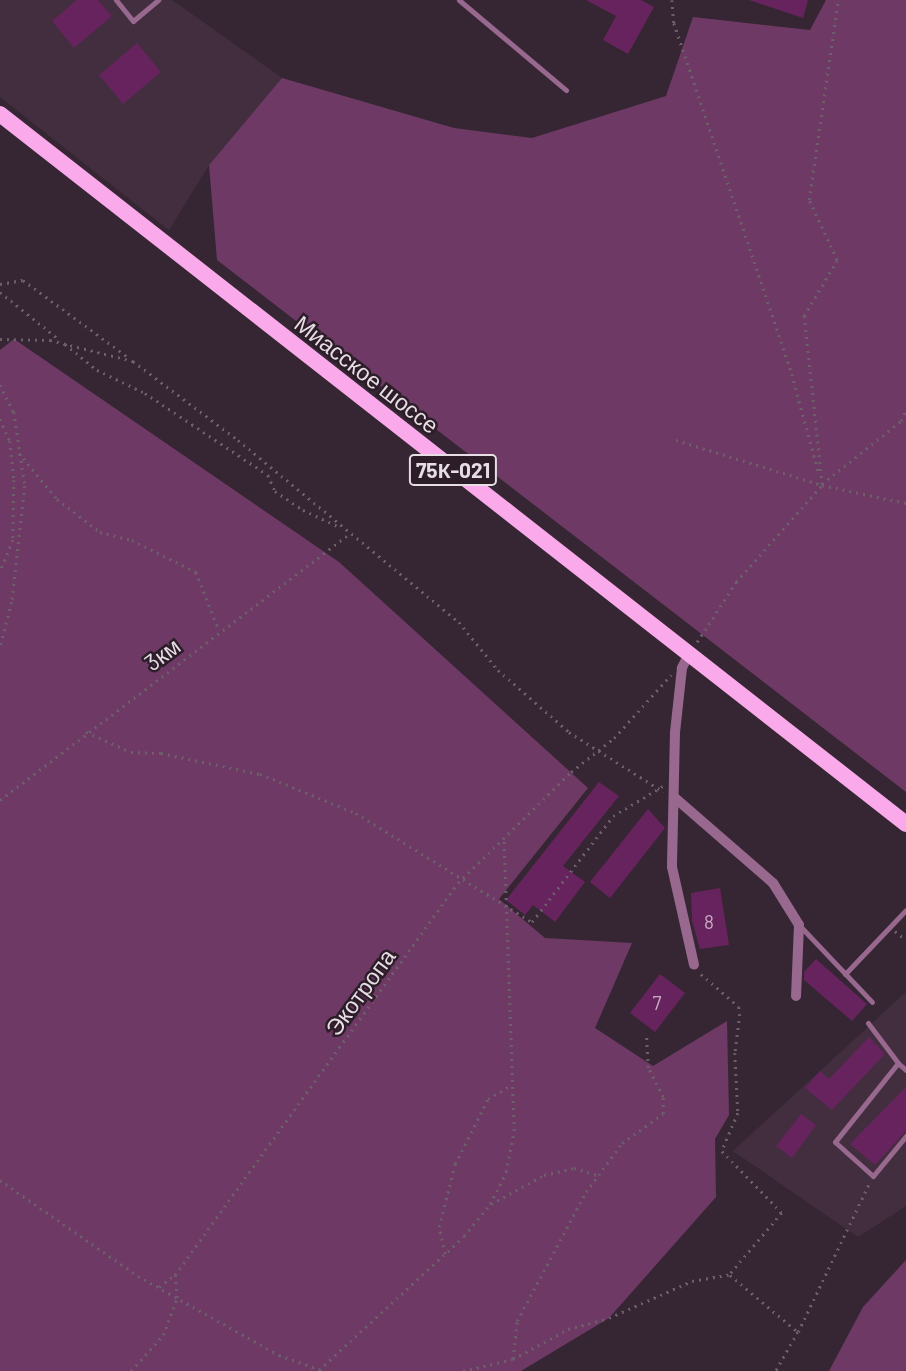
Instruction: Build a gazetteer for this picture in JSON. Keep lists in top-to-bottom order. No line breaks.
{"streets":{"main road":["Миасское шоссе","75К-021"],"path":["3км","Экотропа"]},"crossings":[["Миасское шоссе","Экотропа"]],"house_numbers":["8","7"]}
